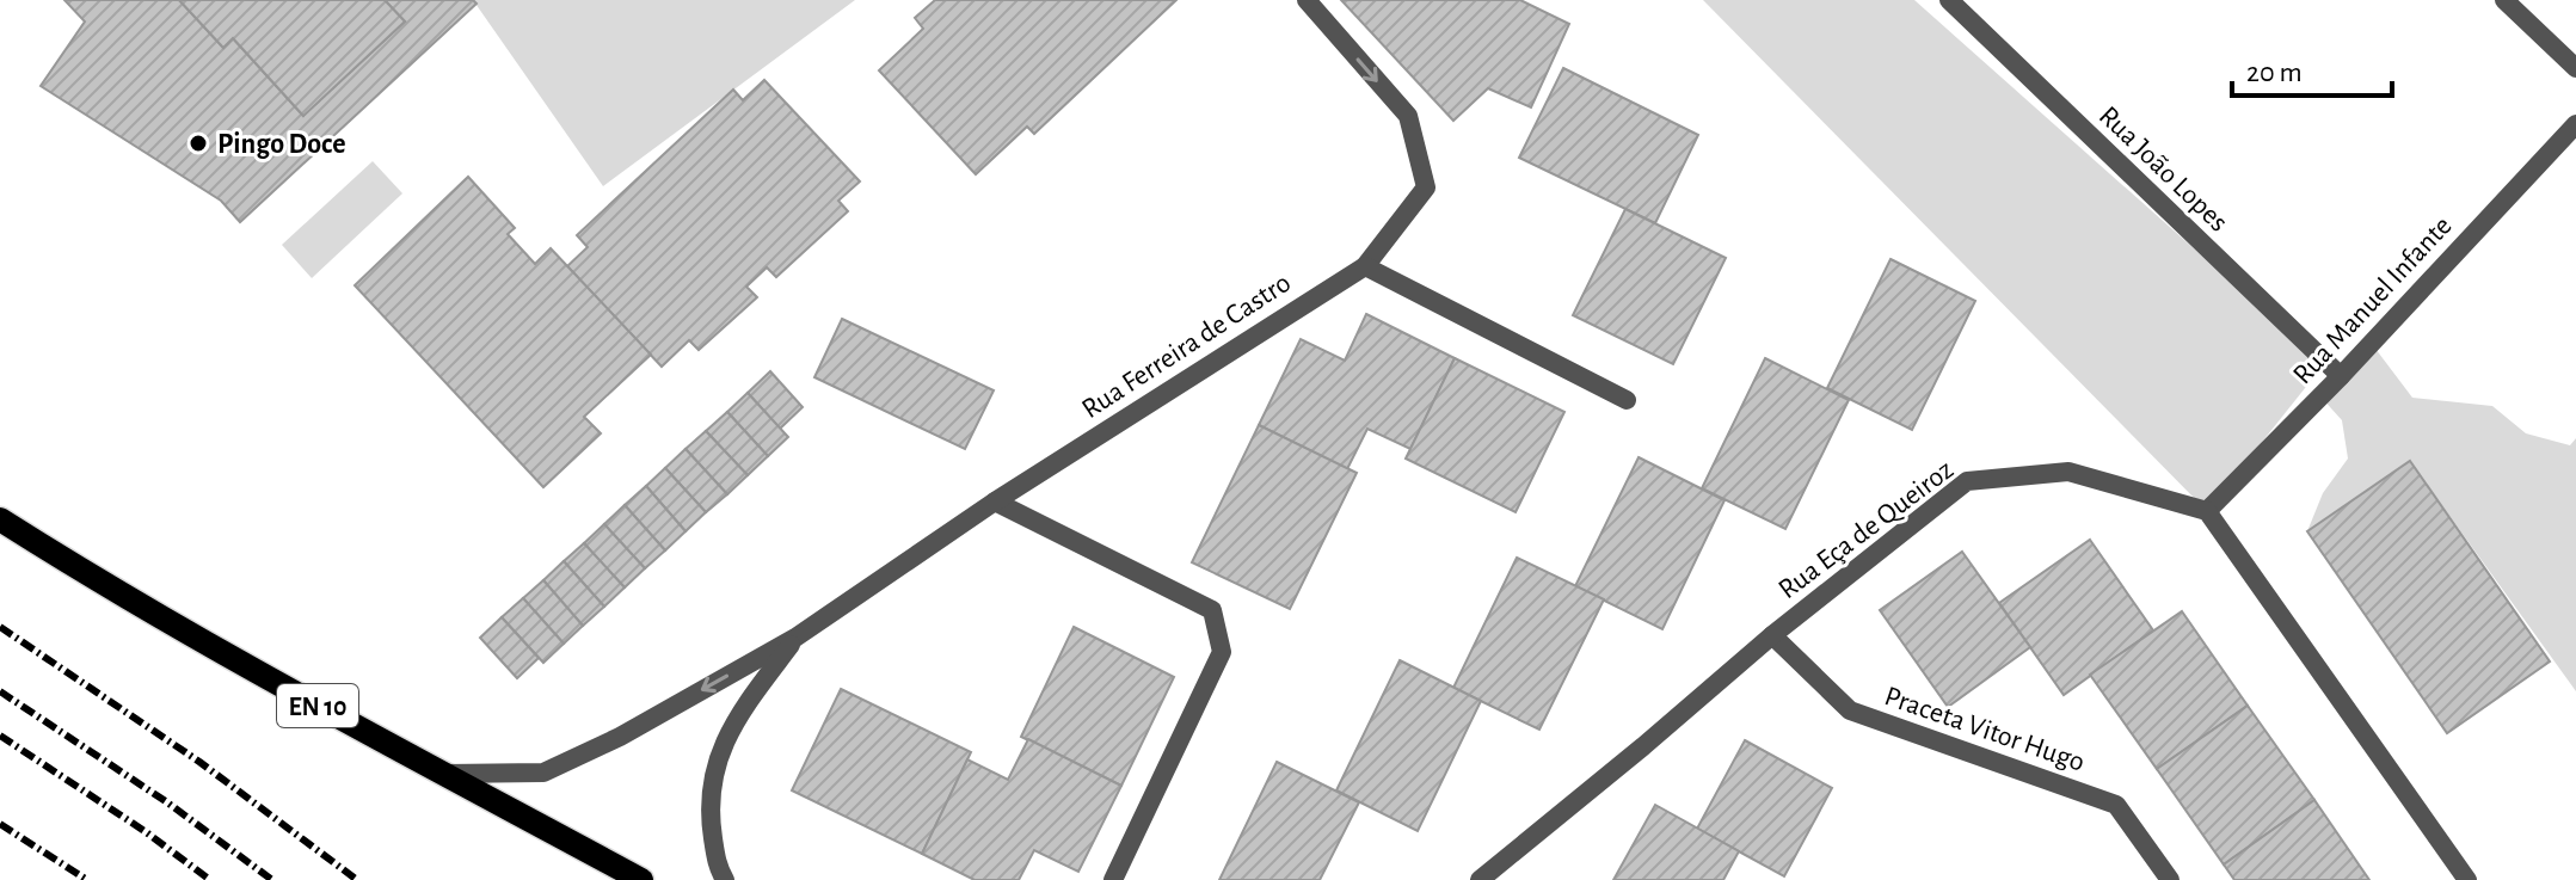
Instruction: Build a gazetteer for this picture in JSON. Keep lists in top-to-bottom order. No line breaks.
{"streets":{"main road":["EN 10"],"street":["Rua João Lopes","Rua Manuel Infante","Rua Ferreira de Castro","Rua Eça de Queiroz","Praceta Vitor Hugo"]},"crossings":[["Rua João Lopes","Rua Manuel Infante"],["Rua Manuel Infante","Rua Eça de Queiroz"],["Rua Ferreira de Castro","EN 10"],["Rua Eça de Queiroz","Praceta Vitor Hugo"]],"places":["Pingo Doce"],"scale_bar":"20 m"}
